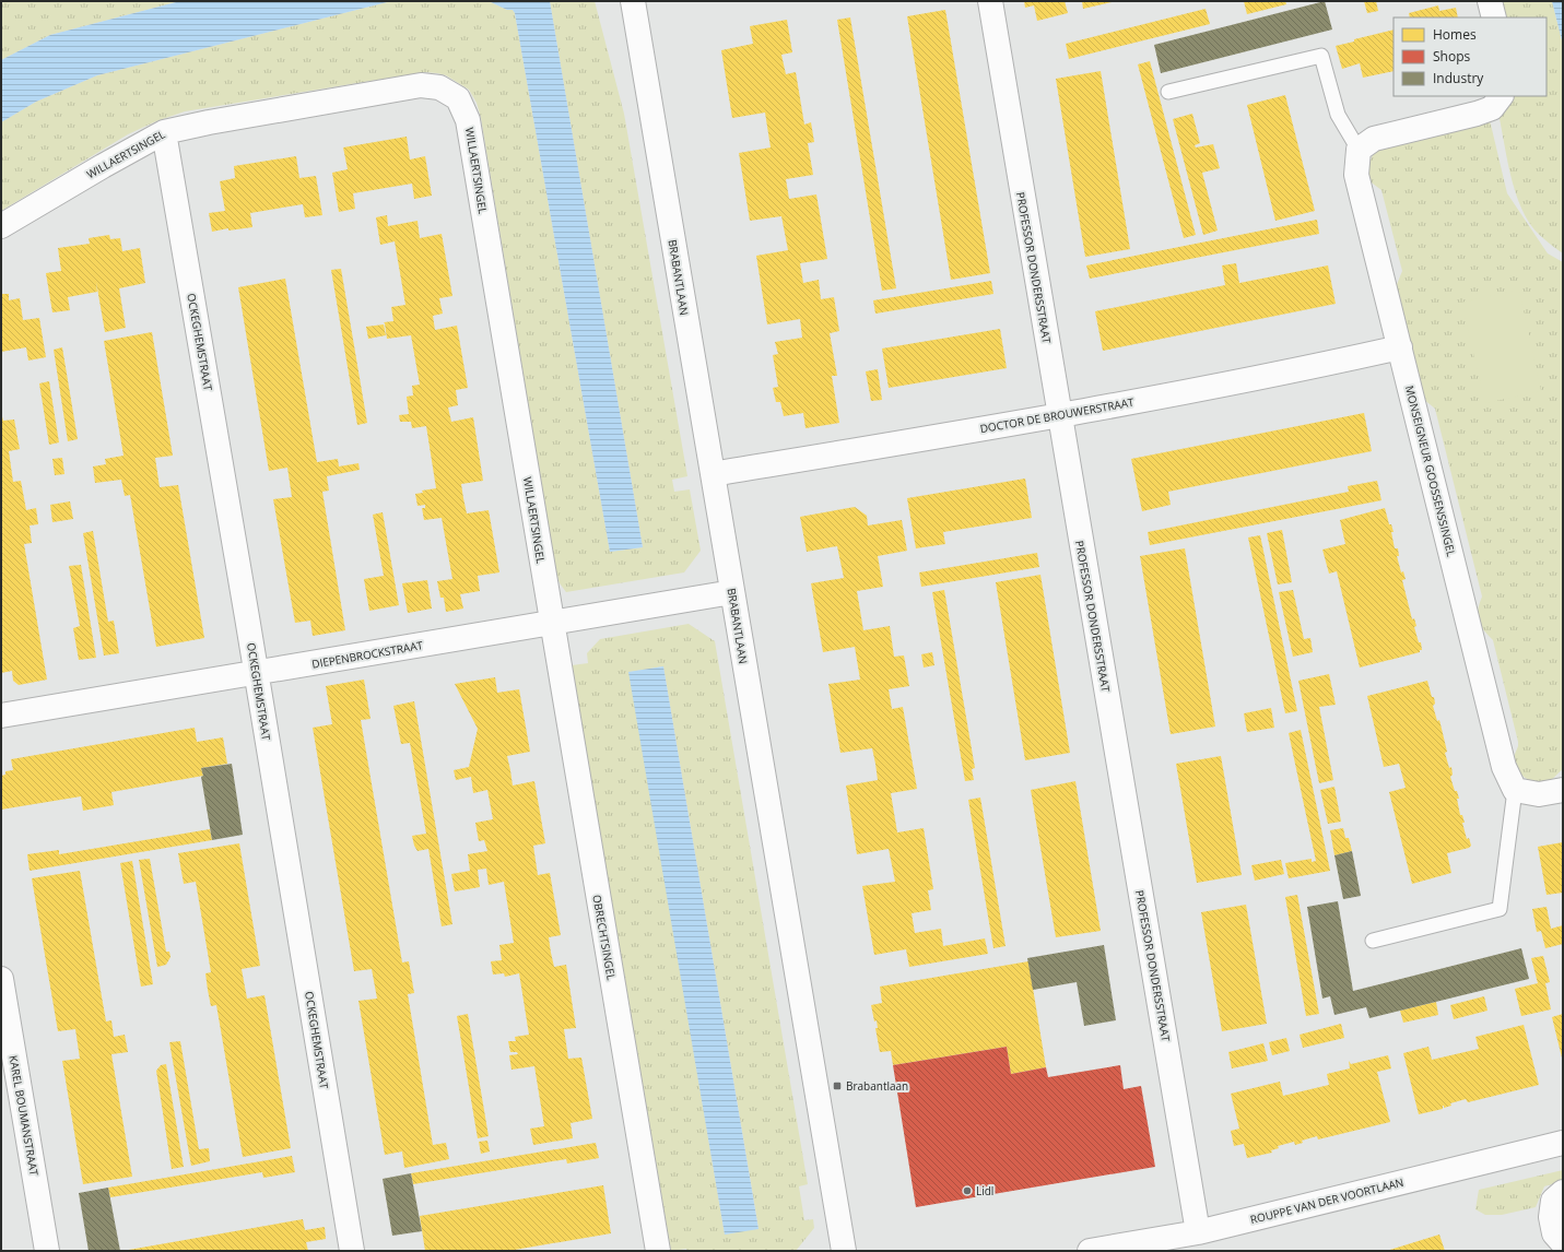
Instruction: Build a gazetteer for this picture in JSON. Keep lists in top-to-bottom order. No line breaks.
{"streets":{"street":["WILLAERTSINGEL","PROFESSOR DONDERSSTRAAT","BRABANTLAAN","OCKEGHEMSTRAAT","DOCTOR DE BROUWERSTRAAT","MONSEIGNEUR GOOSSENSSINGEL","DIEPENBROCKSTRAAT","OBRECHTSINGEL","KAREL BOUMANSTRAAT","ROUPPE VAN DER VOORTLAAN"]},"crossings":[["WILLAERTSINGEL","OCKEGHEMSTRAAT"],["WILLAERTSINGEL","DIEPENBROCKSTRAAT"],["WILLAERTSINGEL","OBRECHTSINGEL"],["PROFESSOR DONDERSSTRAAT","DOCTOR DE BROUWERSTRAAT"],["PROFESSOR DONDERSSTRAAT","ROUPPE VAN DER VOORTLAAN"],["BRABANTLAAN","DOCTOR DE BROUWERSTRAAT"],["BRABANTLAAN","DIEPENBROCKSTRAAT"],["OCKEGHEMSTRAAT","DIEPENBROCKSTRAAT"],["DOCTOR DE BROUWERSTRAAT","MONSEIGNEUR GOOSSENSSINGEL"],["DIEPENBROCKSTRAAT","OBRECHTSINGEL"]],"places":{"transit":["Brabantlaan"],"other":["Lidl"]},"legend":["Homes","Shops","Industry"]}
